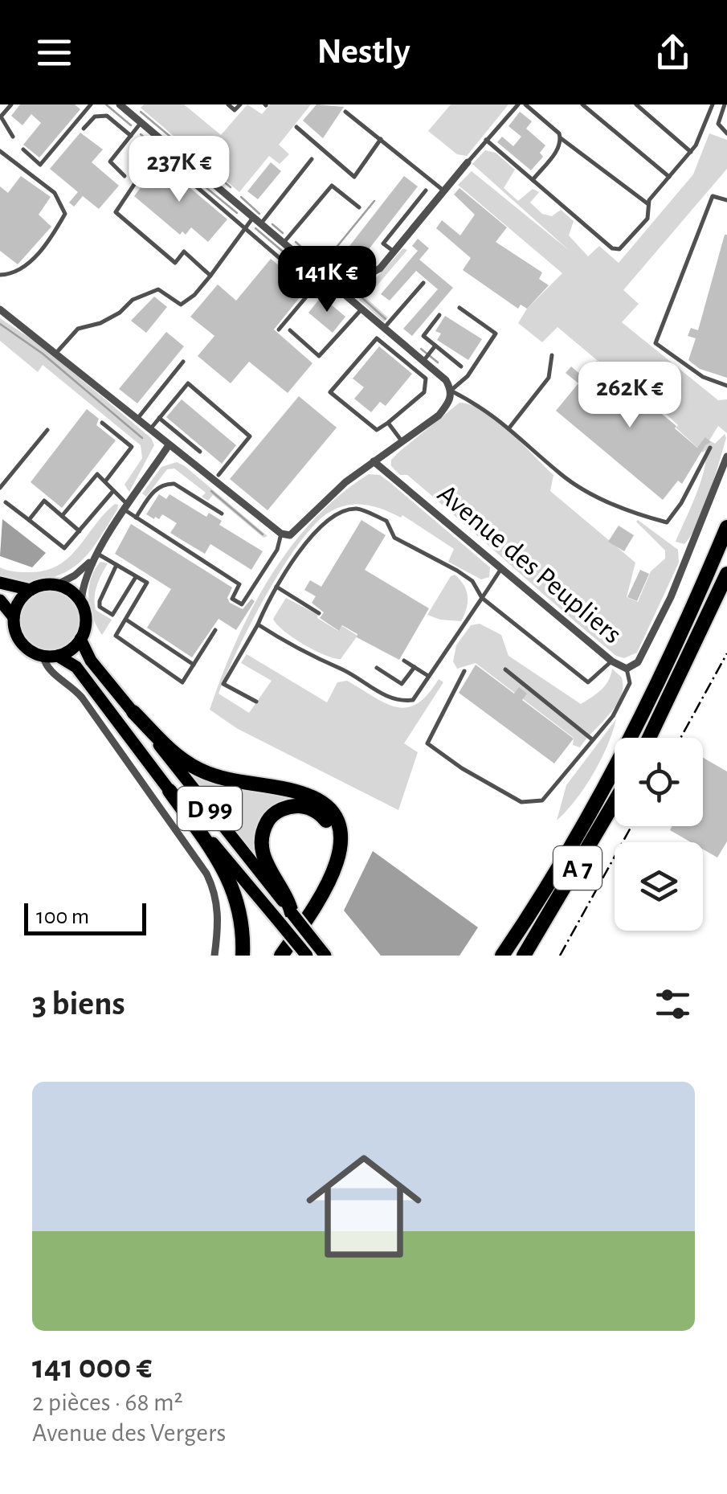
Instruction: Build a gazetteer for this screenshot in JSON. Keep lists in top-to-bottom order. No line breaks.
{"streets":{"highway":["A 7"],"main road":["D 99"],"street":["Avenue des Peupliers"]},"scale_bar":"100 m","page":{"header":"Nestly","price":["237K €","141K €","262K €"],"scale":"100 m","heading":"3 biens","list":[{"name":"141 000 €","note":"2 pièces · 68 m² · Avenue des Vergers"}]}}
